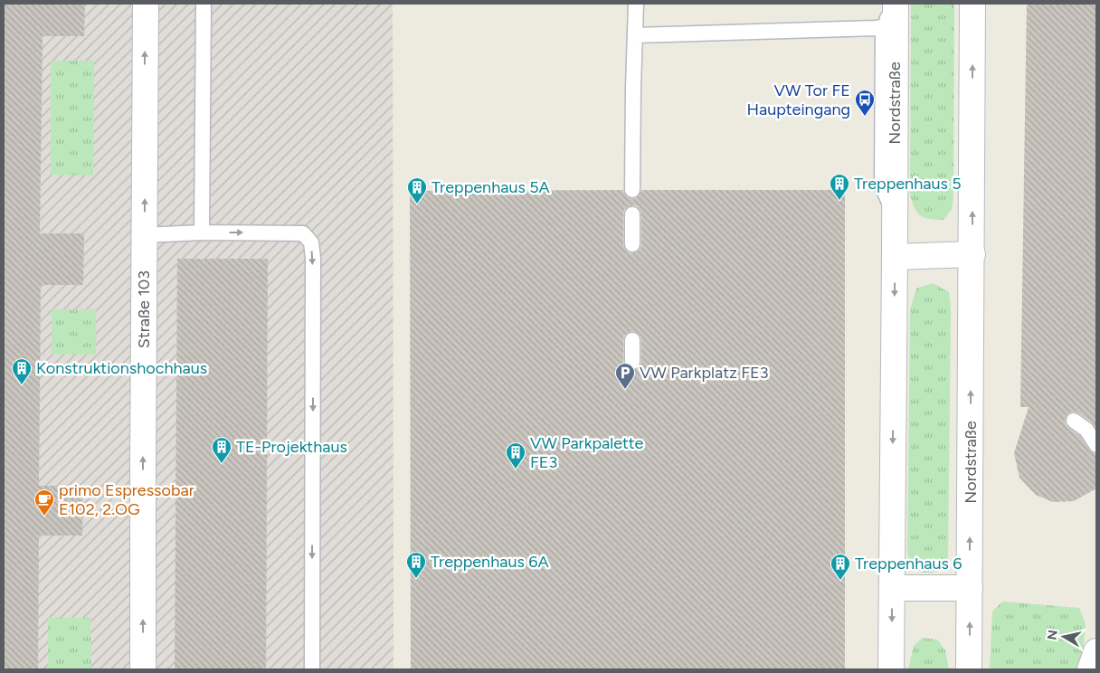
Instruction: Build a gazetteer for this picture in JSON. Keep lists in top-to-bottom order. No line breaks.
{"streets":{"street":["Nordstraße","Straße 103"]},"one_way":["Straße 103"],"places":{"bus stop":["VW Tor FE Haupteingang"],"building":["Treppenhaus 5","Treppenhaus 5A","Konstruktionshochhaus","TE-Projekthaus","VW Parkpalette FE3","Treppenhaus 6A","Treppenhaus 6"],"parking":["VW Parkplatz FE3"],"cafe":["primo Espressobar E102, 2.OG"]},"north":"left"}
